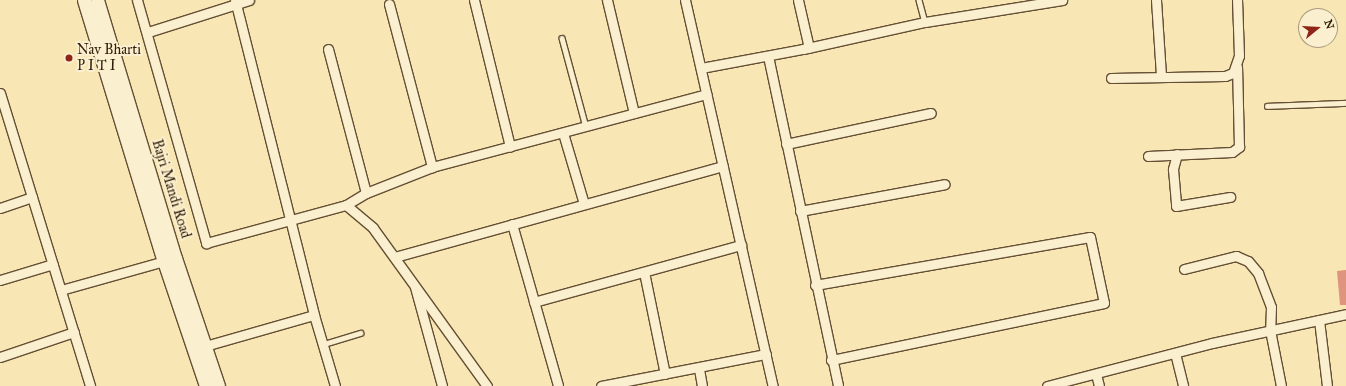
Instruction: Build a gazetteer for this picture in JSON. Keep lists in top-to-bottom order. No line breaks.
{"streets":{"street":["Bajri Mandi Road"]},"places":["Nav Bharti P I T I"],"north":"right"}
